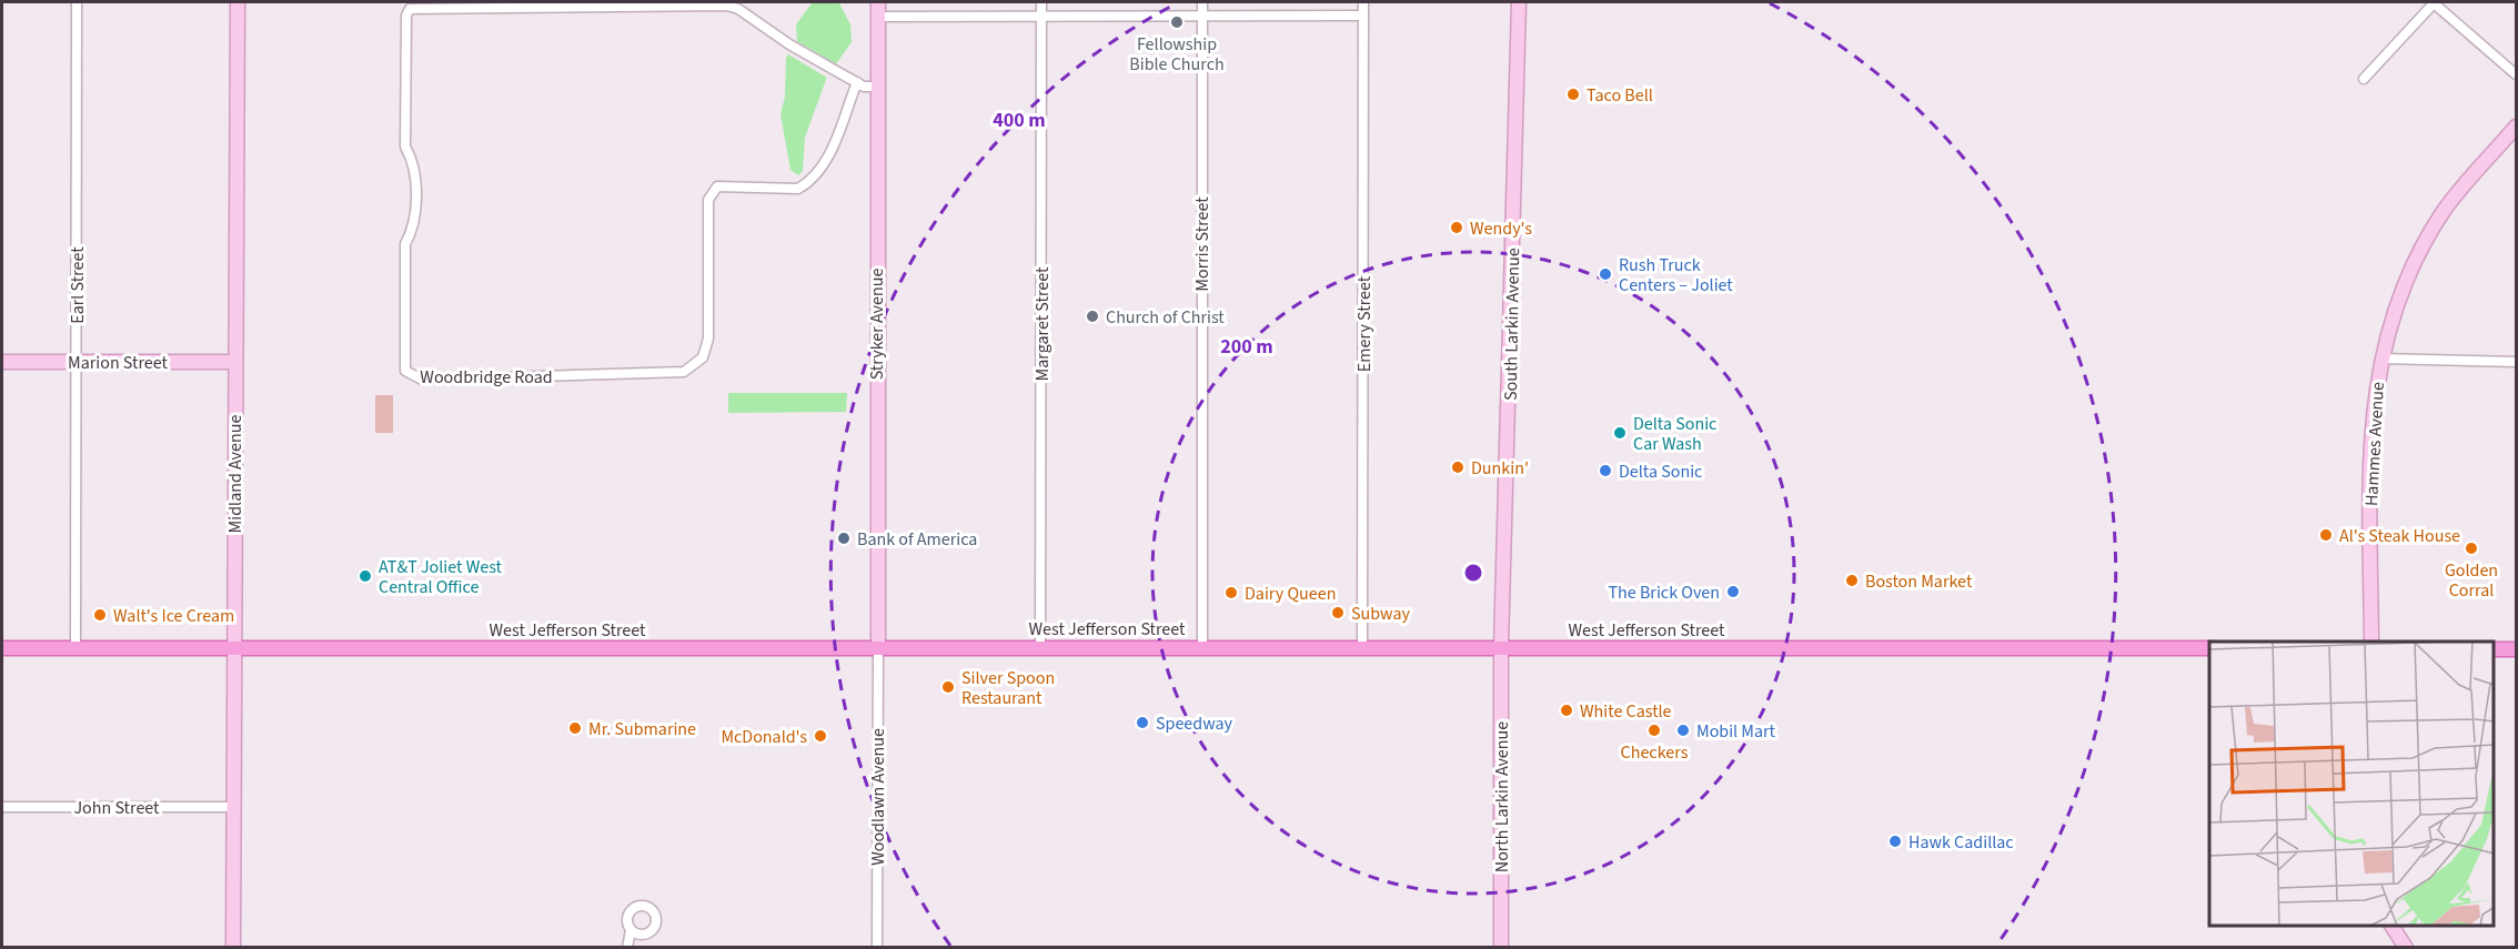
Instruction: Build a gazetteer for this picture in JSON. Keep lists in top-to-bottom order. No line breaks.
{"streets":{"main road":["West Jefferson Street"],"street":["Morris Street","Earl Street","Stryker Avenue","Margaret Street","Emery Street","South Larkin Avenue","Marion Street","Woodbridge Road","Hammes Avenue","Midland Avenue","Woodlawn Avenue","North Larkin Avenue","John Street"]},"crossings":[["Morris Street","West Jefferson Street"],["Earl Street","Marion Street"],["Earl Street","West Jefferson Street"],["Stryker Avenue","Woodbridge Road"],["Stryker Avenue","West Jefferson Street"],["Stryker Avenue","Woodlawn Avenue"],["Margaret Street","West Jefferson Street"],["Emery Street","West Jefferson Street"],["South Larkin Avenue","West Jefferson Street"],["South Larkin Avenue","North Larkin Avenue"],["Marion Street","Midland Avenue"],["Midland Avenue","West Jefferson Street"],["Midland Avenue","John Street"],["West Jefferson Street","Woodlawn Avenue"],["West Jefferson Street","North Larkin Avenue"]],"places":["Fellowship Bible Church","Taco Bell","Wendy's","Rush Truck Centers – Joliet","Church of Christ","Delta Sonic Car Wash","Dunkin'","Delta Sonic","Al's Steak House","Bank of America","Golden Corral","AT&T Joliet West Central Office","Boston Market","The Brick Oven","Dairy Queen","Subway","Walt's Ice Cream","Silver Spoon Restaurant","White Castle","Speedway","Mr. Submarine","Checkers","Mobil Mart","McDonald's","Hawk Cadillac"],"rings":["400 m","200 m"]}
